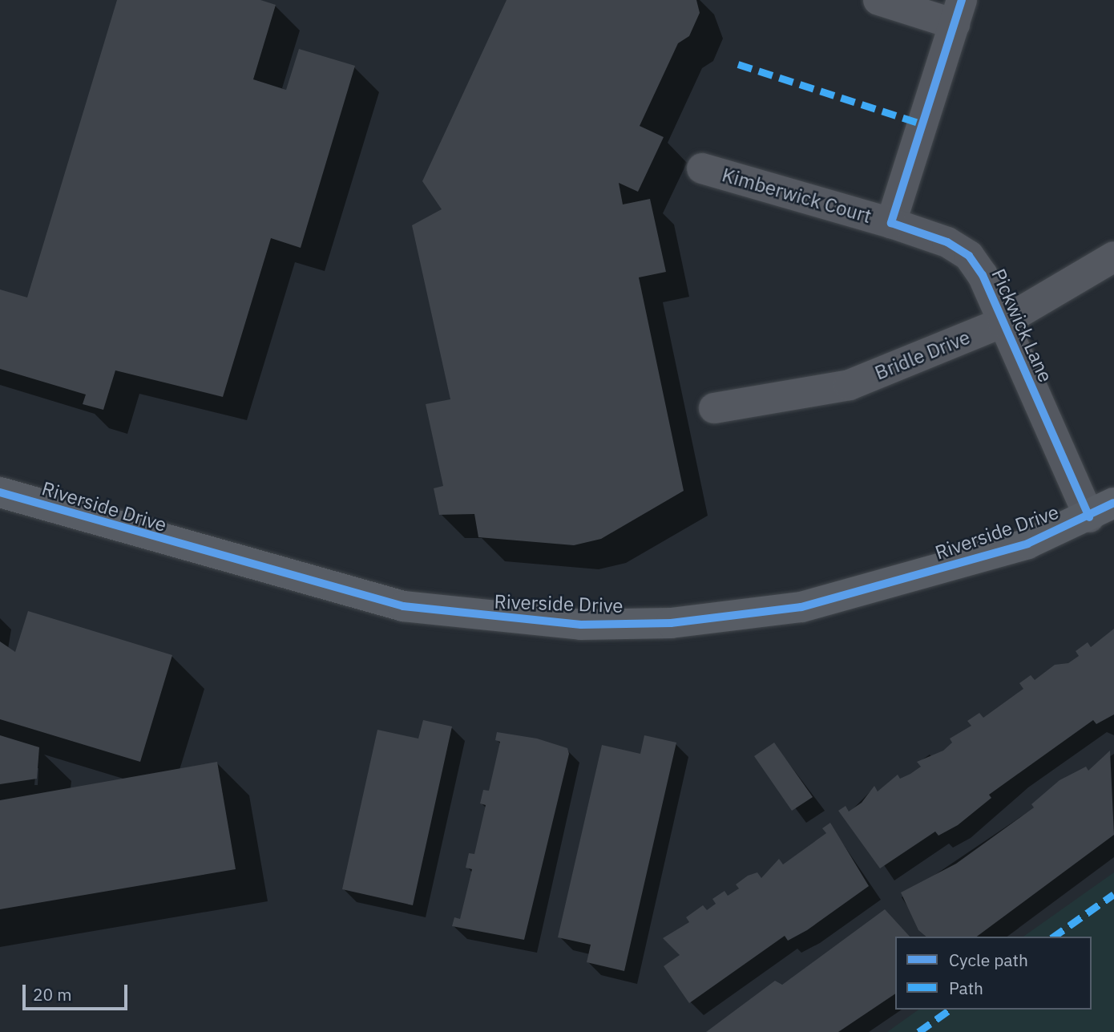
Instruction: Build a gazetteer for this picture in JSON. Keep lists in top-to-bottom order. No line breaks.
{"streets":{"main road":["Riverside Drive"],"street":["Kimberwick Court","Pickwick Lane","Bridle Drive"]},"crossings":[["Kimberwick Court","Pickwick Lane"],["Pickwick Lane","Bridle Drive"],["Pickwick Lane","Riverside Drive"]],"legend":["Cycle path","Path"],"scale_bar":"20 m"}
